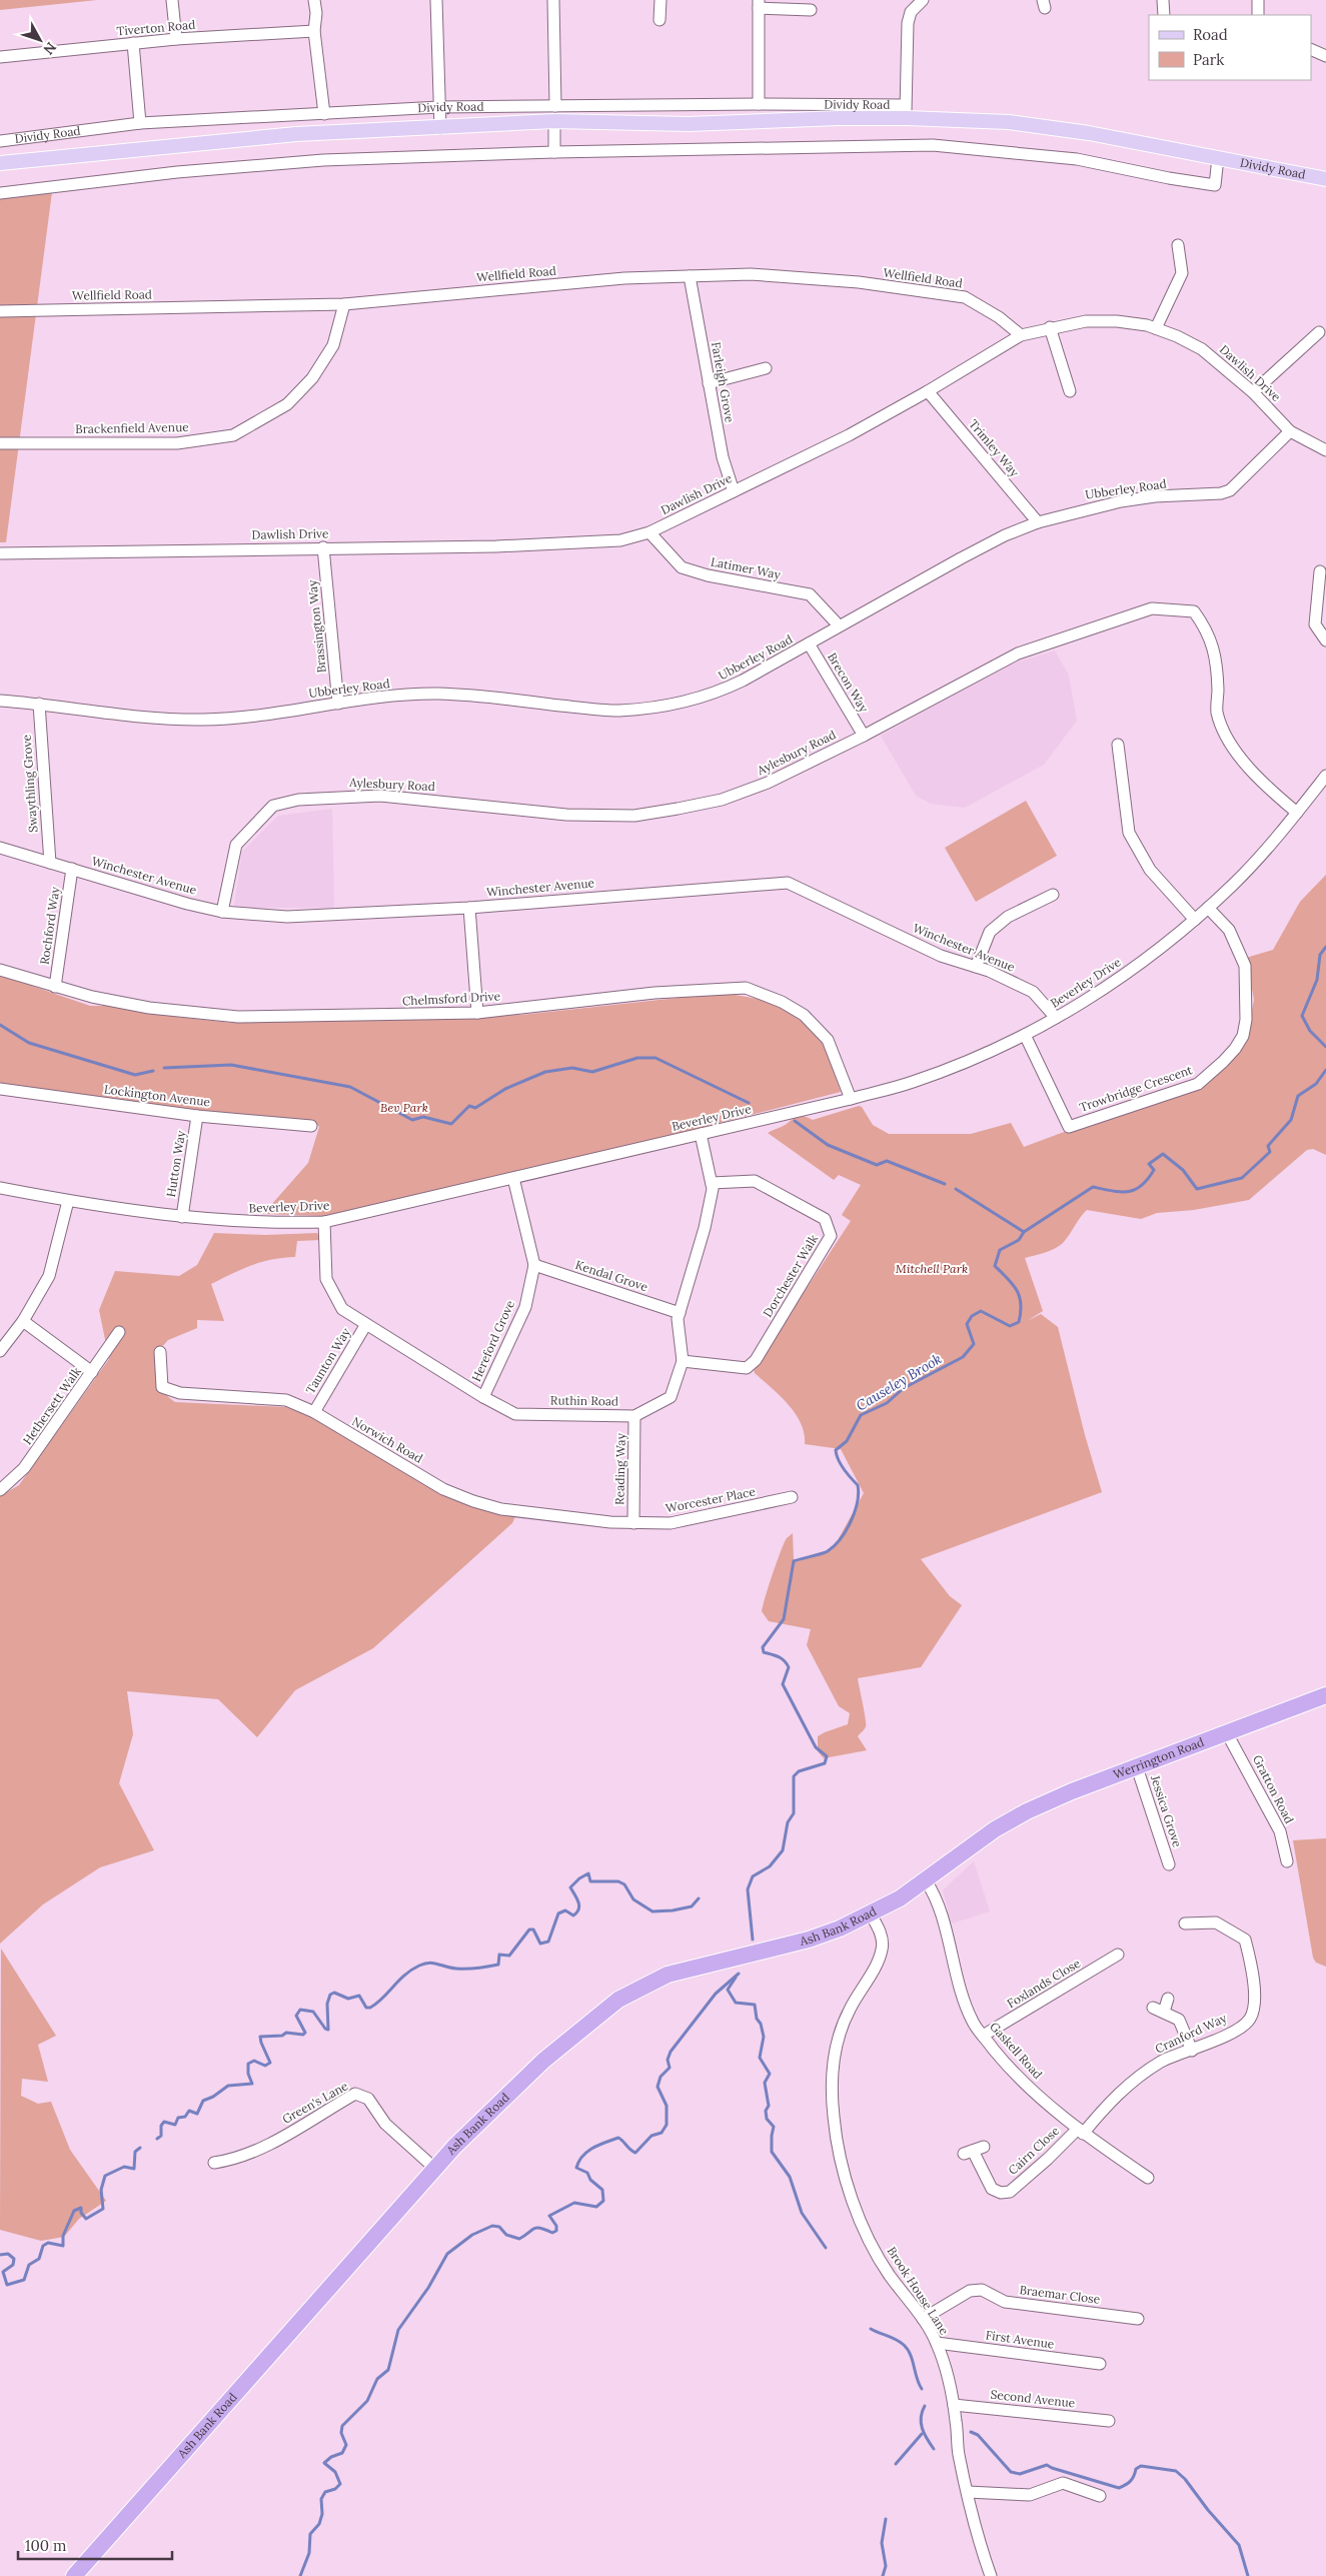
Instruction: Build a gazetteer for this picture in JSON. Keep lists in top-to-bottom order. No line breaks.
{"streets":{"highway":["Werrington Road","Ash Bank Road"],"main road":["Dividy Road"],"street":["Tiverton Road","Wellfield Road","Dawlish Drive","Farleigh Grove","Brackenfield Avenue","Trimley Way","Ubberley Road","Latimer Way","Brassington Way","Brecon Way","Aylesbury Road","Swaythling Grove","Winchester Avenue","Rochford Way","Beverley Drive","Chelmsford Drive","Trowbridge Crescent","Lockington Avenue","Hutton Way","Kendal Grove","Dorchester Walk","Hereford Grove","Taunton Way","Ruthin Road","Hethersett Walk","Norwich Road","Reading Way","Worcester Place","Gratton Road","Jessica Grove","Foxlands Close","Cranford Way","Gaskell Road","Green's Lane","Cairn Close","Brook House Lane","Braemar Close","First Avenue","Second Avenue"]},"crossings":[["Wellfield Road","Dawlish Drive"],["Wellfield Road","Farleigh Grove"],["Wellfield Road","Brackenfield Avenue"],["Dawlish Drive","Farleigh Grove"],["Dawlish Drive","Trimley Way"],["Dawlish Drive","Ubberley Road"],["Dawlish Drive","Latimer Way"],["Dawlish Drive","Brassington Way"],["Trimley Way","Ubberley Road"],["Ubberley Road","Latimer Way"],["Ubberley Road","Brassington Way"],["Ubberley Road","Brecon Way"],["Ubberley Road","Swaythling Grove"],["Brecon Way","Aylesbury Road"],["Aylesbury Road","Winchester Avenue"],["Aylesbury Road","Beverley Drive"],["Swaythling Grove","Winchester Avenue"],["Winchester Avenue","Rochford Way"],["Winchester Avenue","Beverley Drive"],["Rochford Way","Chelmsford Drive"],["Beverley Drive","Chelmsford Drive"],["Beverley Drive","Trowbridge Crescent"],["Beverley Drive","Hutton Way"],["Beverley Drive","Hereford Grove"],["Beverley Drive","Ruthin Road"],["Lockington Avenue","Hutton Way"],["Kendal Grove","Hereford Grove"],["Kendal Grove","Ruthin Road"],["Dorchester Walk","Ruthin Road"],["Hereford Grove","Ruthin Road"],["Taunton Way","Ruthin Road"],["Taunton Way","Norwich Road"],["Ruthin Road","Reading Way"],["Norwich Road","Reading Way"],["Norwich Road","Worcester Place"],["Reading Way","Worcester Place"],["Werrington Road","Gratton Road"],["Werrington Road","Jessica Grove"],["Werrington Road","Ash Bank Road"],["Ash Bank Road","Gaskell Road"],["Ash Bank Road","Green's Lane"],["Ash Bank Road","Brook House Lane"],["Foxlands Close","Gaskell Road"],["Cranford Way","Gaskell Road"],["Cranford Way","Cairn Close"],["Gaskell Road","Cairn Close"],["Brook House Lane","Braemar Close"],["Brook House Lane","First Avenue"],["Brook House Lane","Second Avenue"]],"water":["Causeley Brook"],"parks":["Bev Park","Mitchell Park"],"legend":["Road","Park"],"scale_bar":"100 m","north":"bottom right"}
